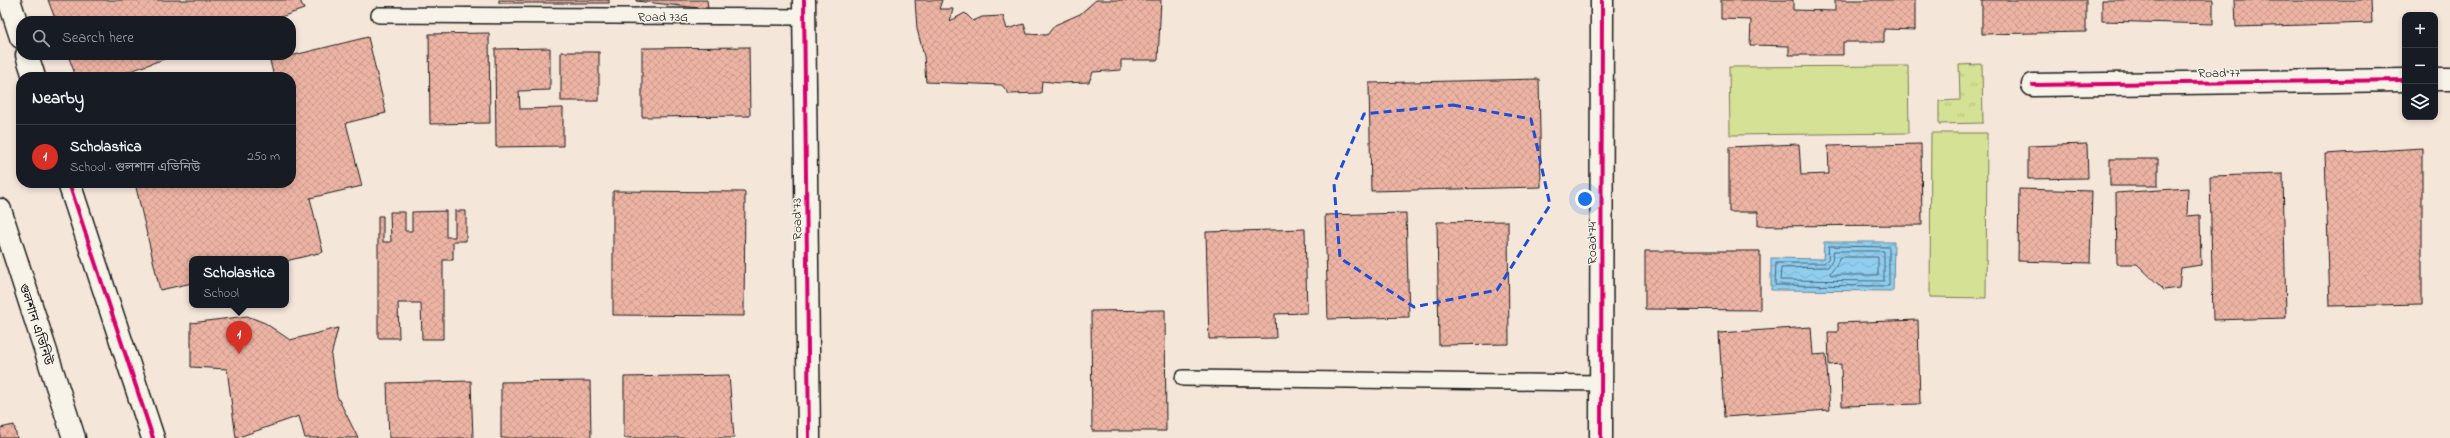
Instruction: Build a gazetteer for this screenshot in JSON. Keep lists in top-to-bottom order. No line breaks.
{"streets":{"street":["Road 77","Road 73","Road 74","গুলশান এভিনিউ"],"lane":["Road 73G"]},"crossings":[["Road 73G","Road 73"]],"page":{"map_buttons":["+","−"],"search":"Search here","heading":"Nearby","list":[{"mark":"1","name":"Scholastica","note":"School · গুলশান এভিনিউ","value":"250 m"}],"popup":["Scholastica","School"],"pins":"1"}}
